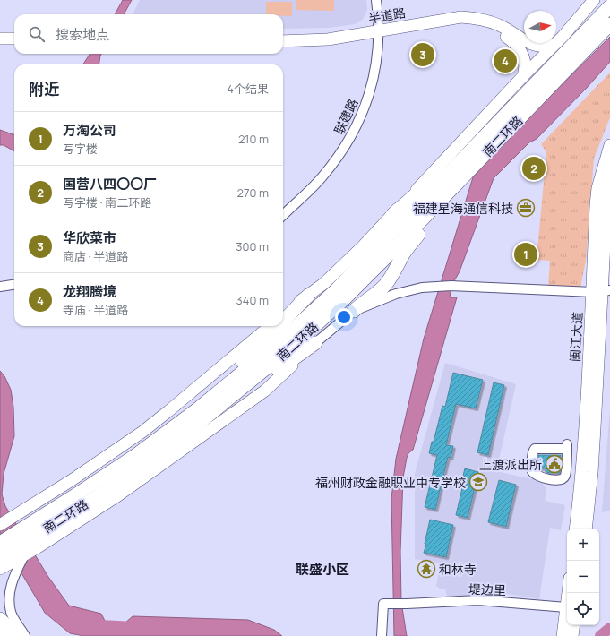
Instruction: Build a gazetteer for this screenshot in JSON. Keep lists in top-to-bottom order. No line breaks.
{"streets":{"highway":["南二环路"],"main road":["半道路","闽江大道"],"street":["联建路","堤边里"]},"crossings":[["半道路","联建路"]],"districts":["联盛小区"],"places":{"office":["福建星海通信科技"],"public building":["上渡派出所"],"school or university":["福州财政金融职业中专学校"],"temple":["和林寺"]},"north":"right","page":{"search":"搜索地点","pins":["3","4","2","1"],"heading":["附近","4个结果"],"list":[{"mark":"1","name":"万淘公司","note":"写字楼","value":"210 m"},{"mark":"2","name":"国营八四〇〇厂","note":"写字楼 · 南二环路","value":"270 m"},{"mark":"3","name":"华欣菜市","note":"商店 · 半道路","value":"300 m"},{"mark":"4","name":"龙翔腾境","note":"寺庙 · 半道路","value":"340 m"}],"map_buttons":["+","−"]}}
